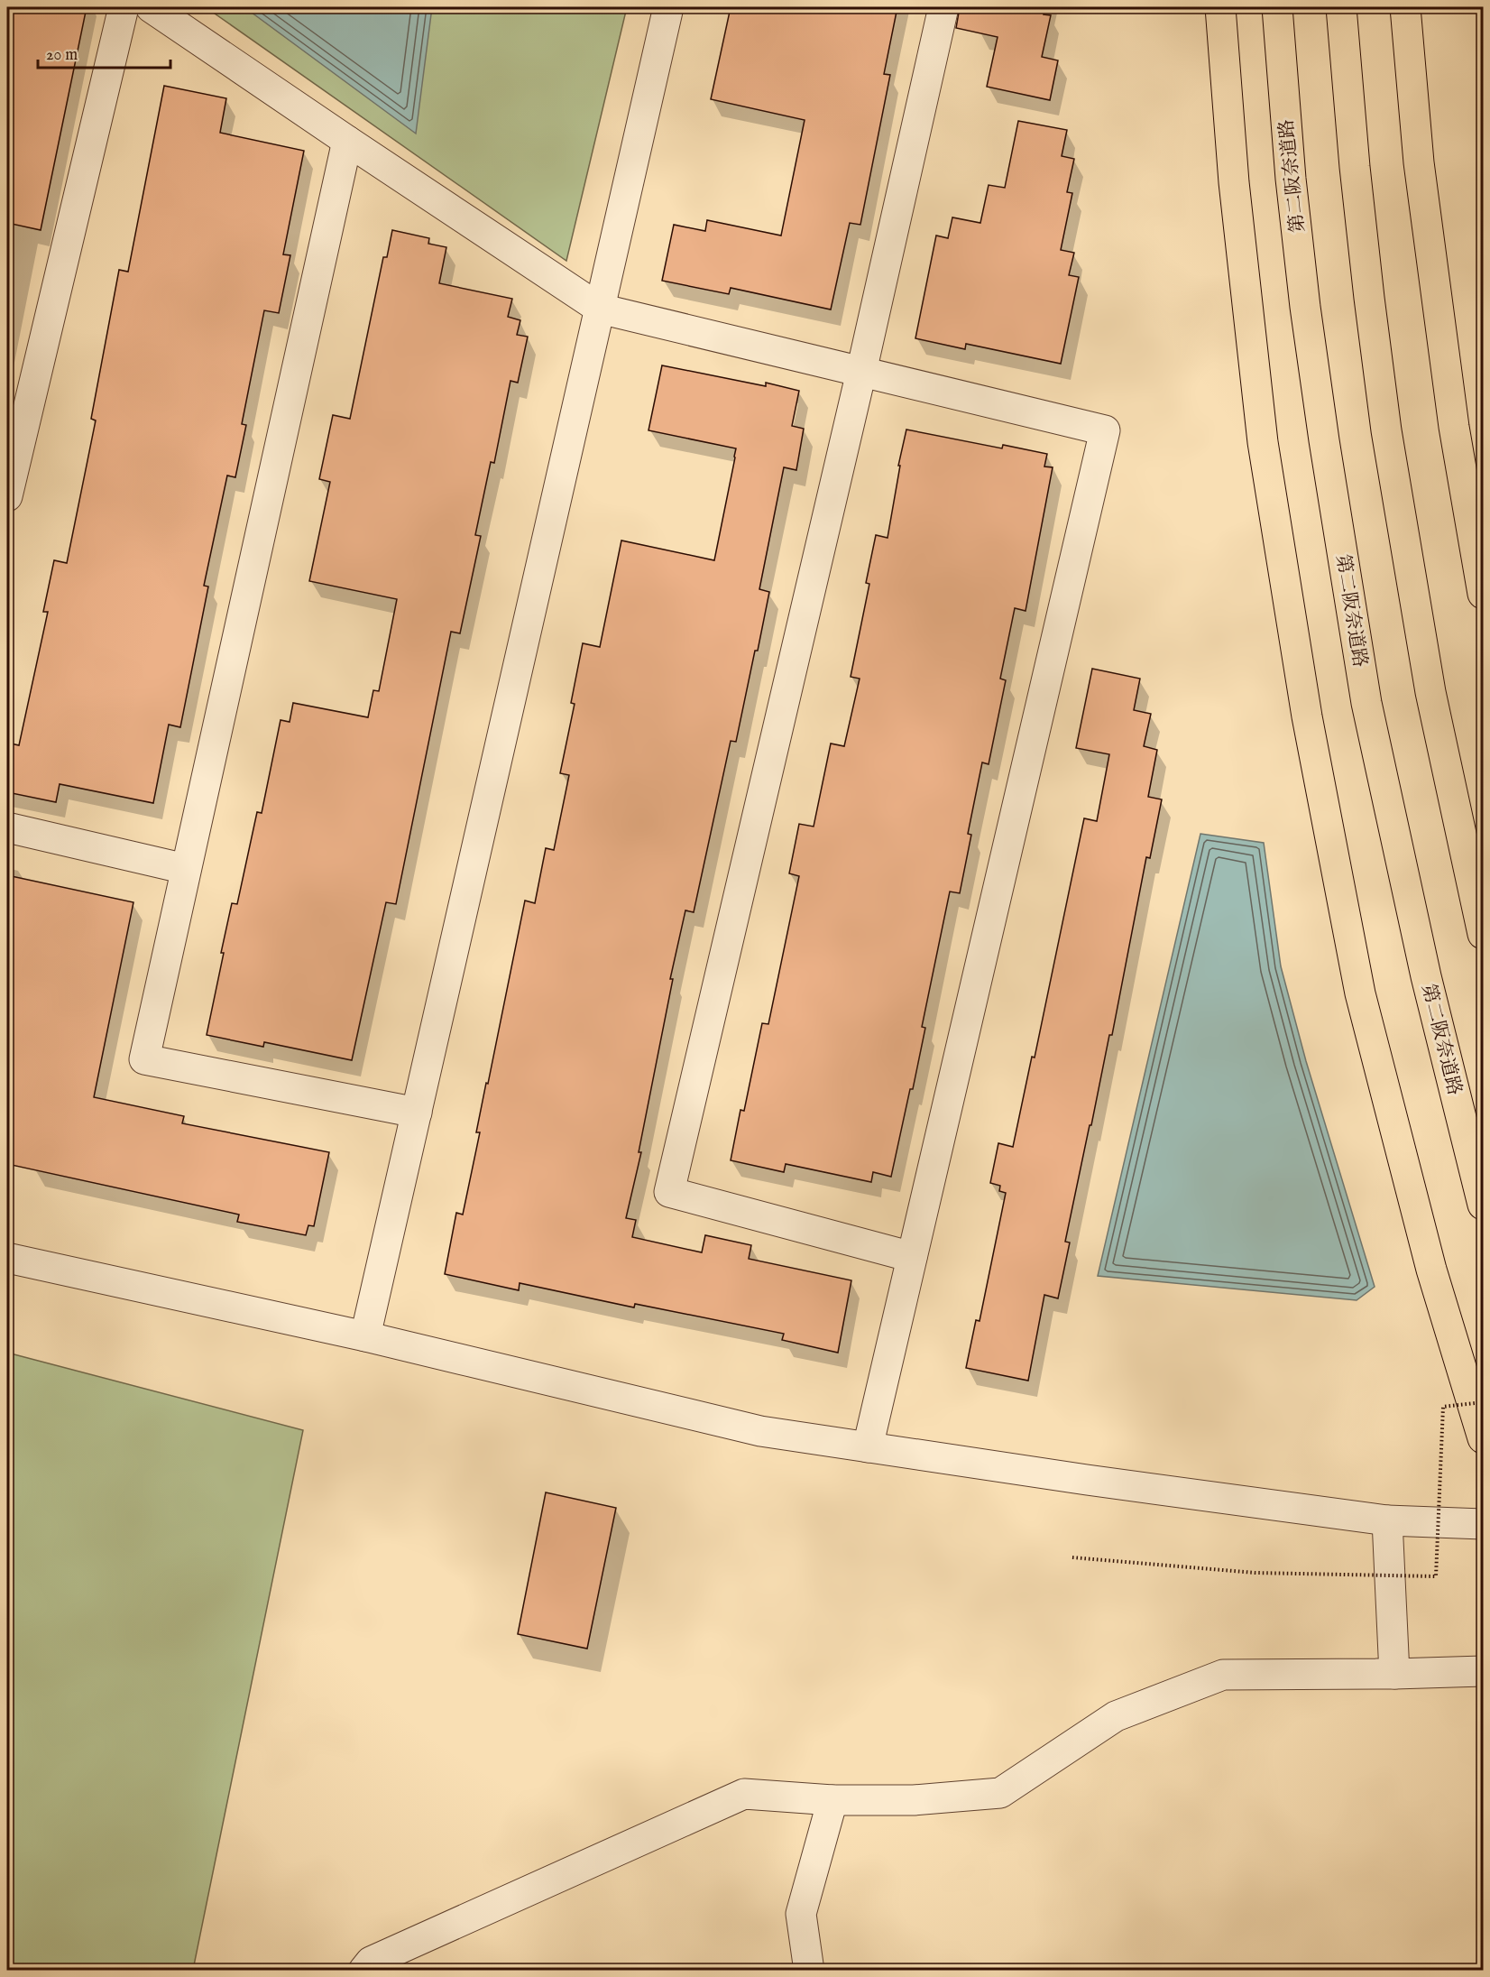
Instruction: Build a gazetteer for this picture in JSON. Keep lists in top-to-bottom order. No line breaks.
{"streets":{"highway":["第二阪奈道路"]},"scale_bar":"20 m"}
